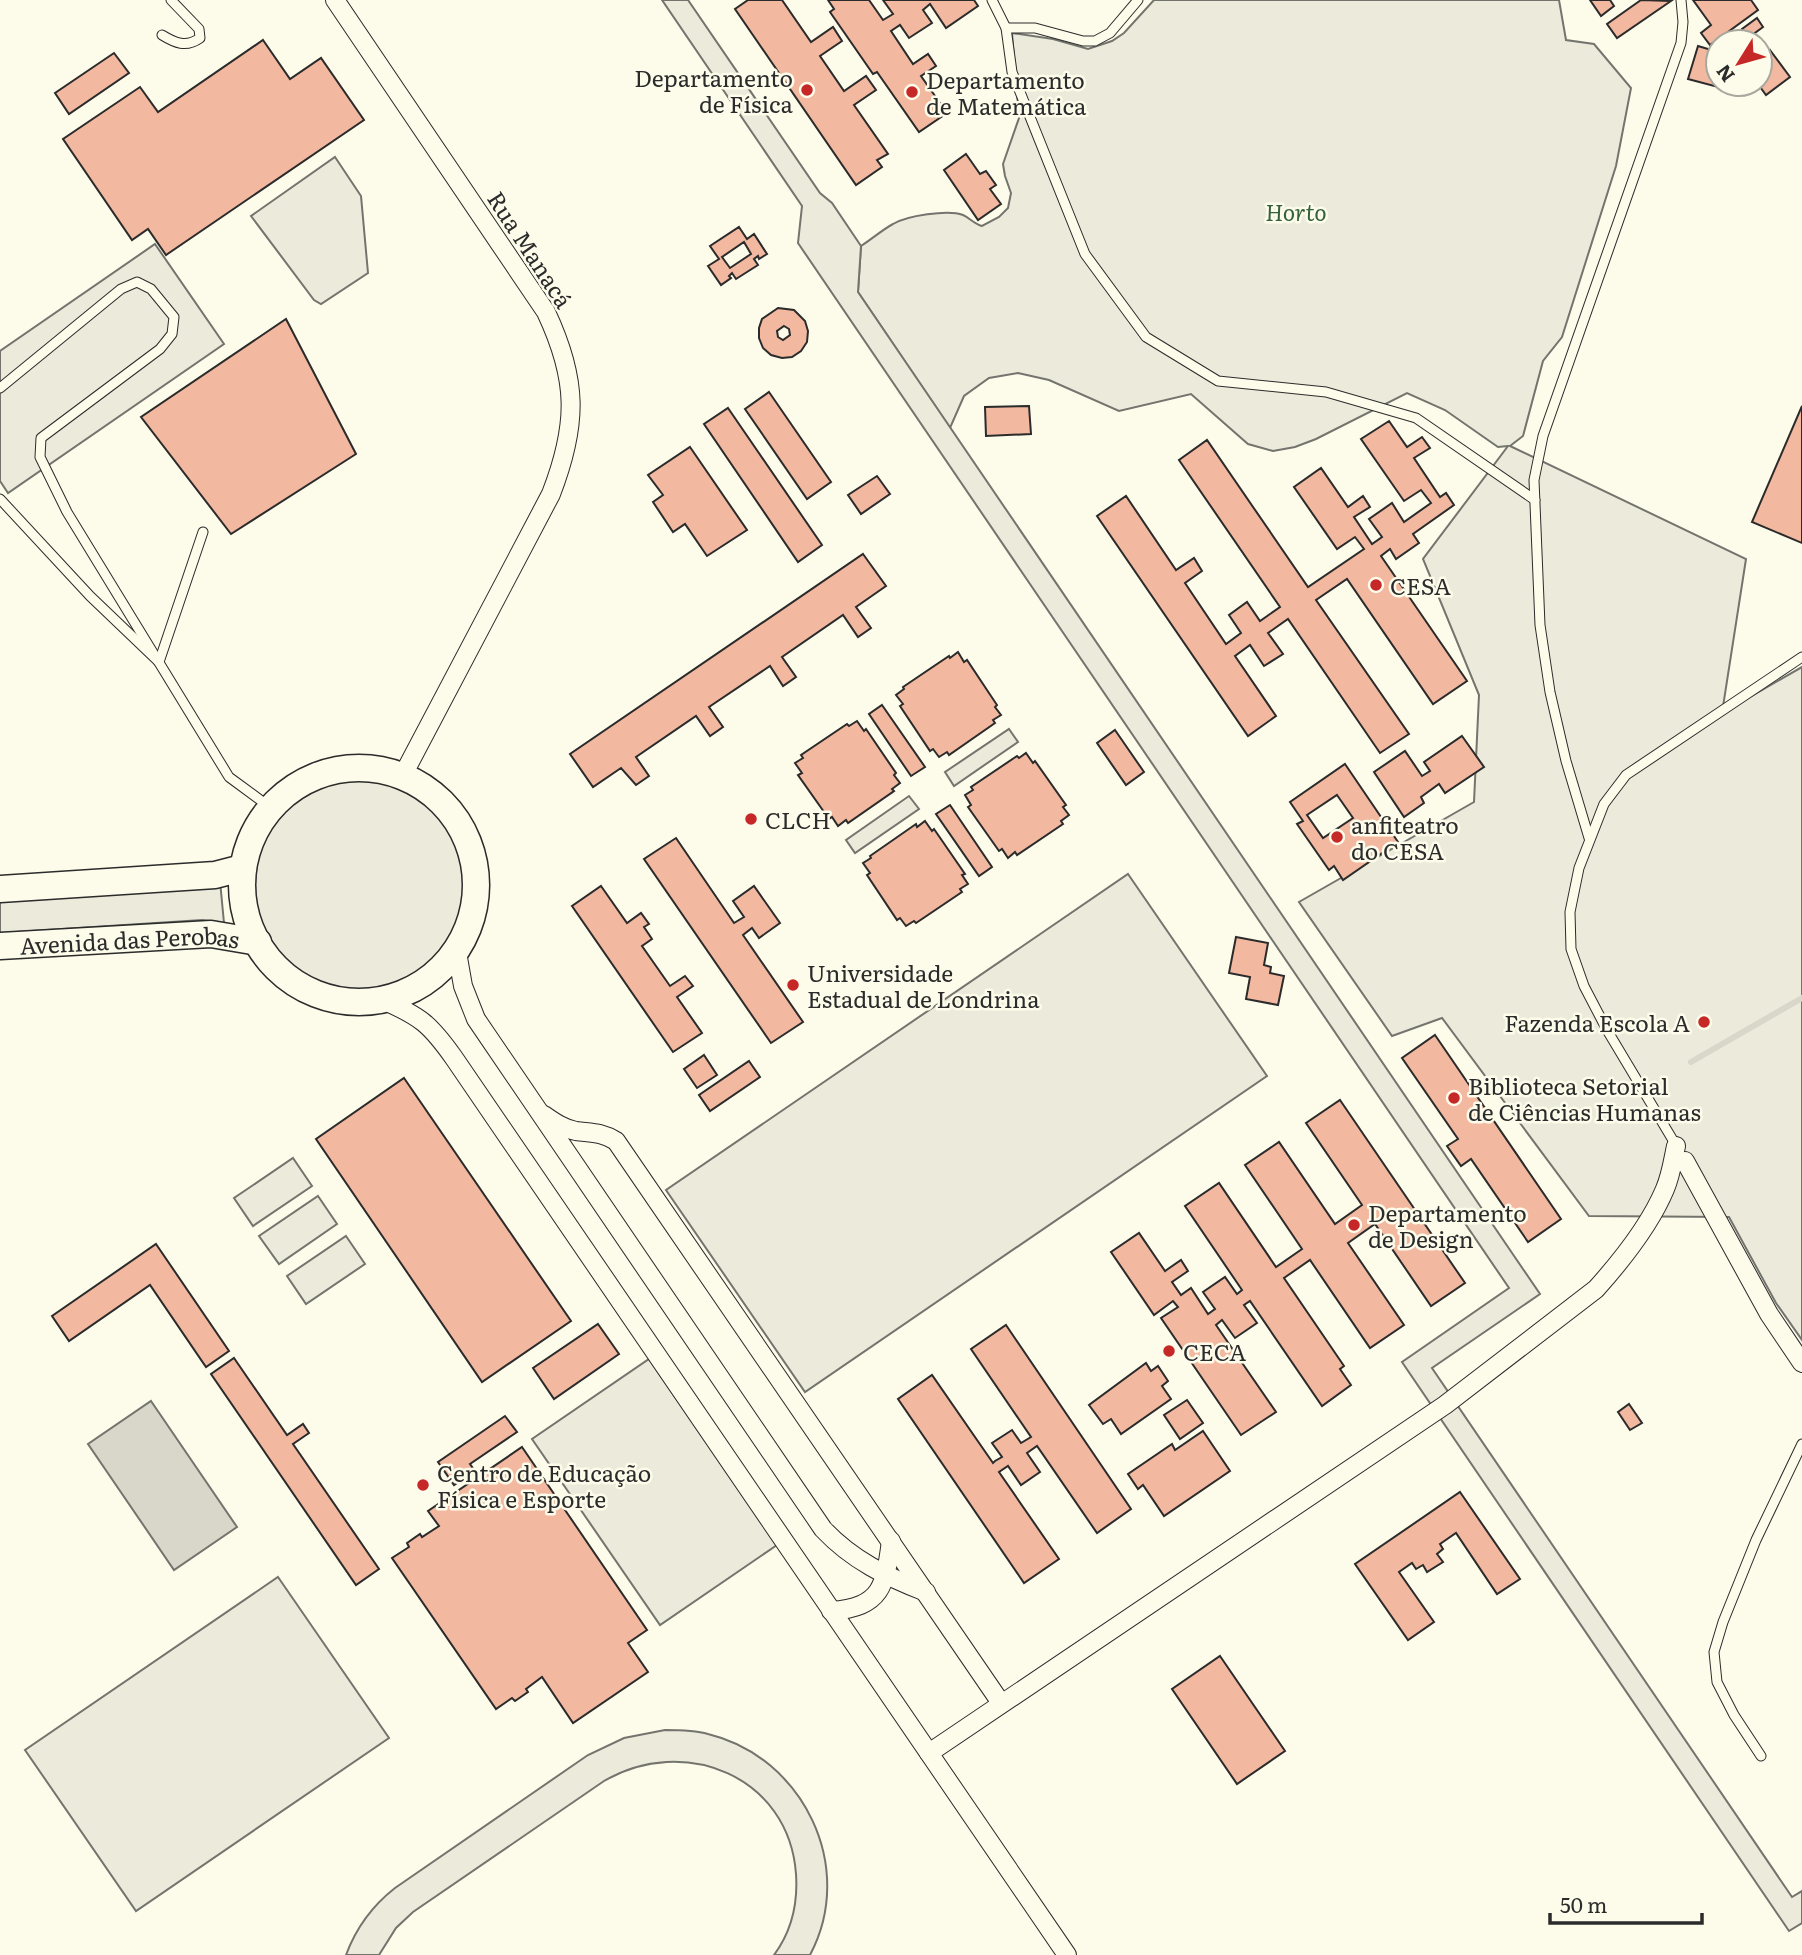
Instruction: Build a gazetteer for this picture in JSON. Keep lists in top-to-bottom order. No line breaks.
{"streets":{"street":["Rua Manacá","Avenida das Perobas"]},"crossings":[["Rua Manacá","Avenida das Perobas"]],"parks":["Horto"],"places":["Departamento de Física","Departamento de Matemática","CESA","CLCH","anfiteatro do CESA","Universidade Estadual de Londrina","Fazenda Escola A","Biblioteca Setorial de Ciências Humanas","Departamento de Design","CECA","Centro de Educação Física e Esporte"],"scale_bar":"50 m","north":"bottom left"}
